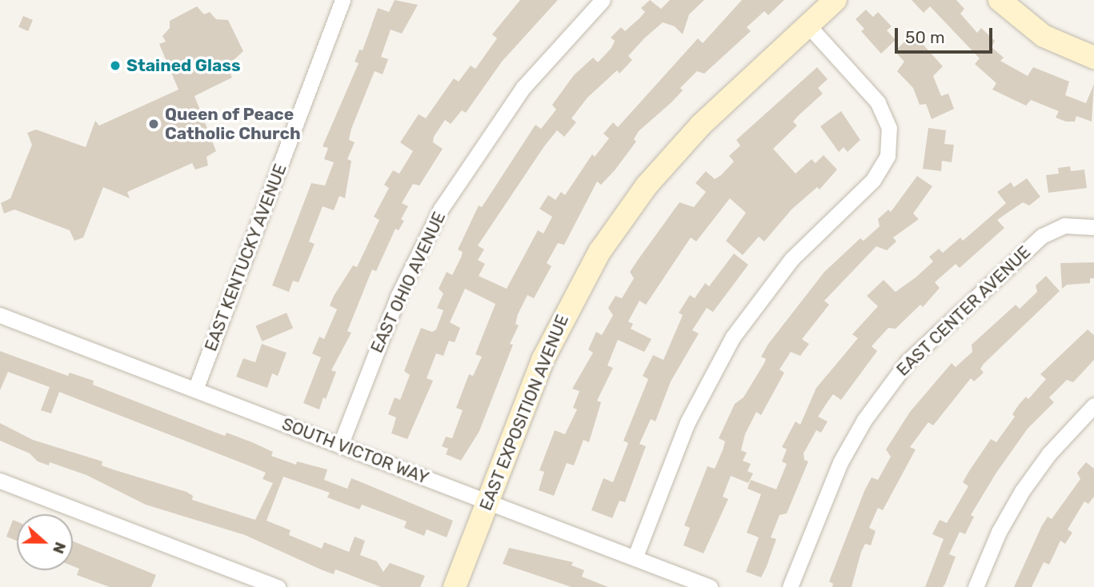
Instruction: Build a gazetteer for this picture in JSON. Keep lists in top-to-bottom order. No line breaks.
{"streets":{"street":["EAST KENTUCKY AVENUE","EAST OHIO AVENUE","EAST CENTER AVENUE","EAST EXPOSITION AVENUE","SOUTH VICTOR WAY"]},"crossings":[["EAST KENTUCKY AVENUE","SOUTH VICTOR WAY"],["EAST OHIO AVENUE","SOUTH VICTOR WAY"],["EAST EXPOSITION AVENUE","SOUTH VICTOR WAY"]],"places":["Stained Glass","Queen of Peace Catholic Church"],"scale_bar":"50 m","north":"right"}
